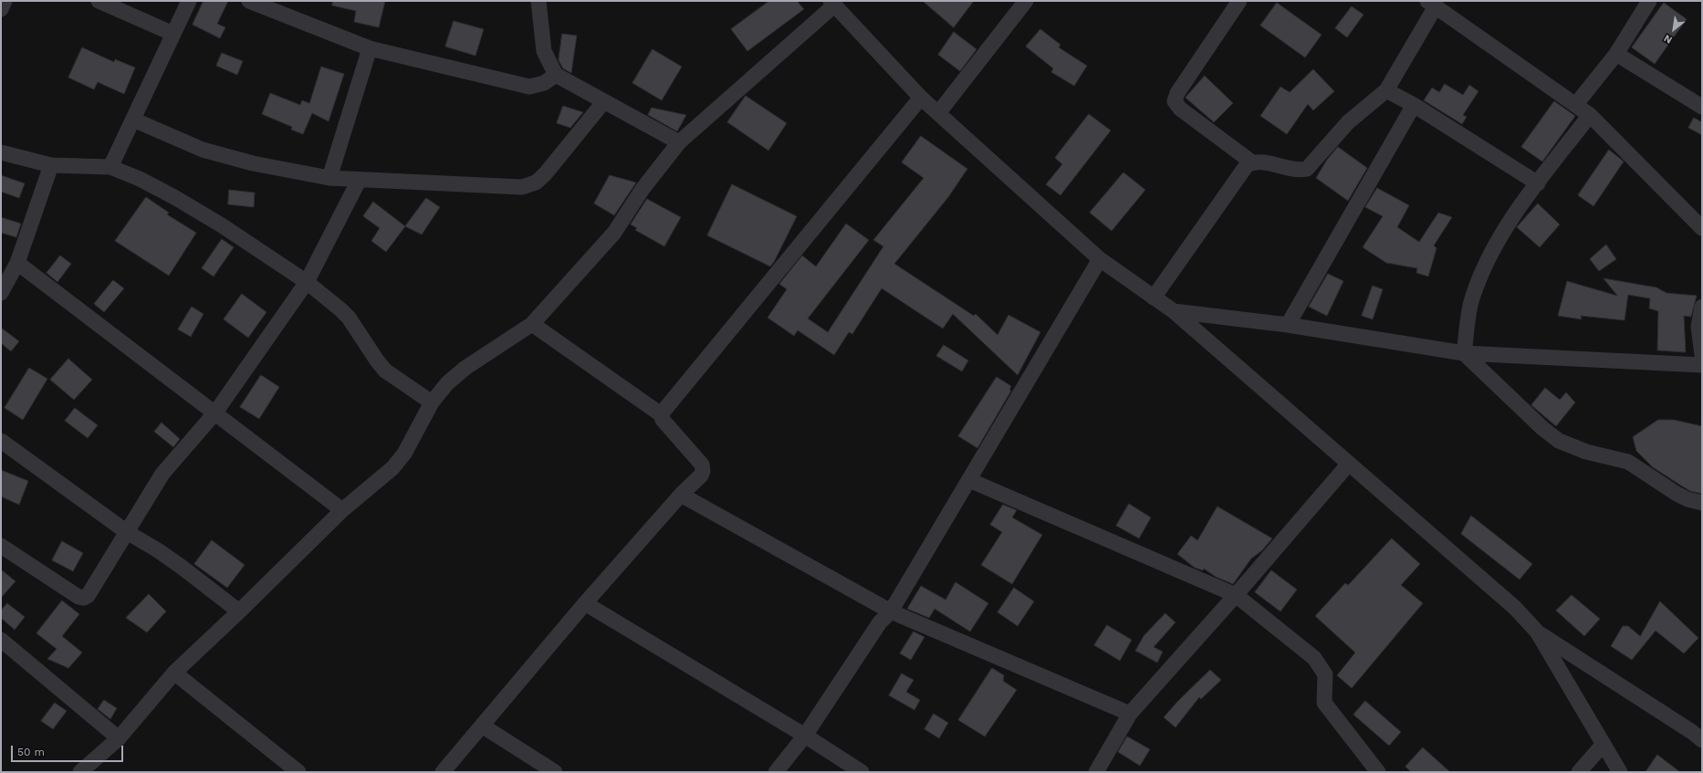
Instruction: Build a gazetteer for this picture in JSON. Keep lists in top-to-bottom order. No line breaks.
{"scale_bar":"50 m","north":"bottom left"}
